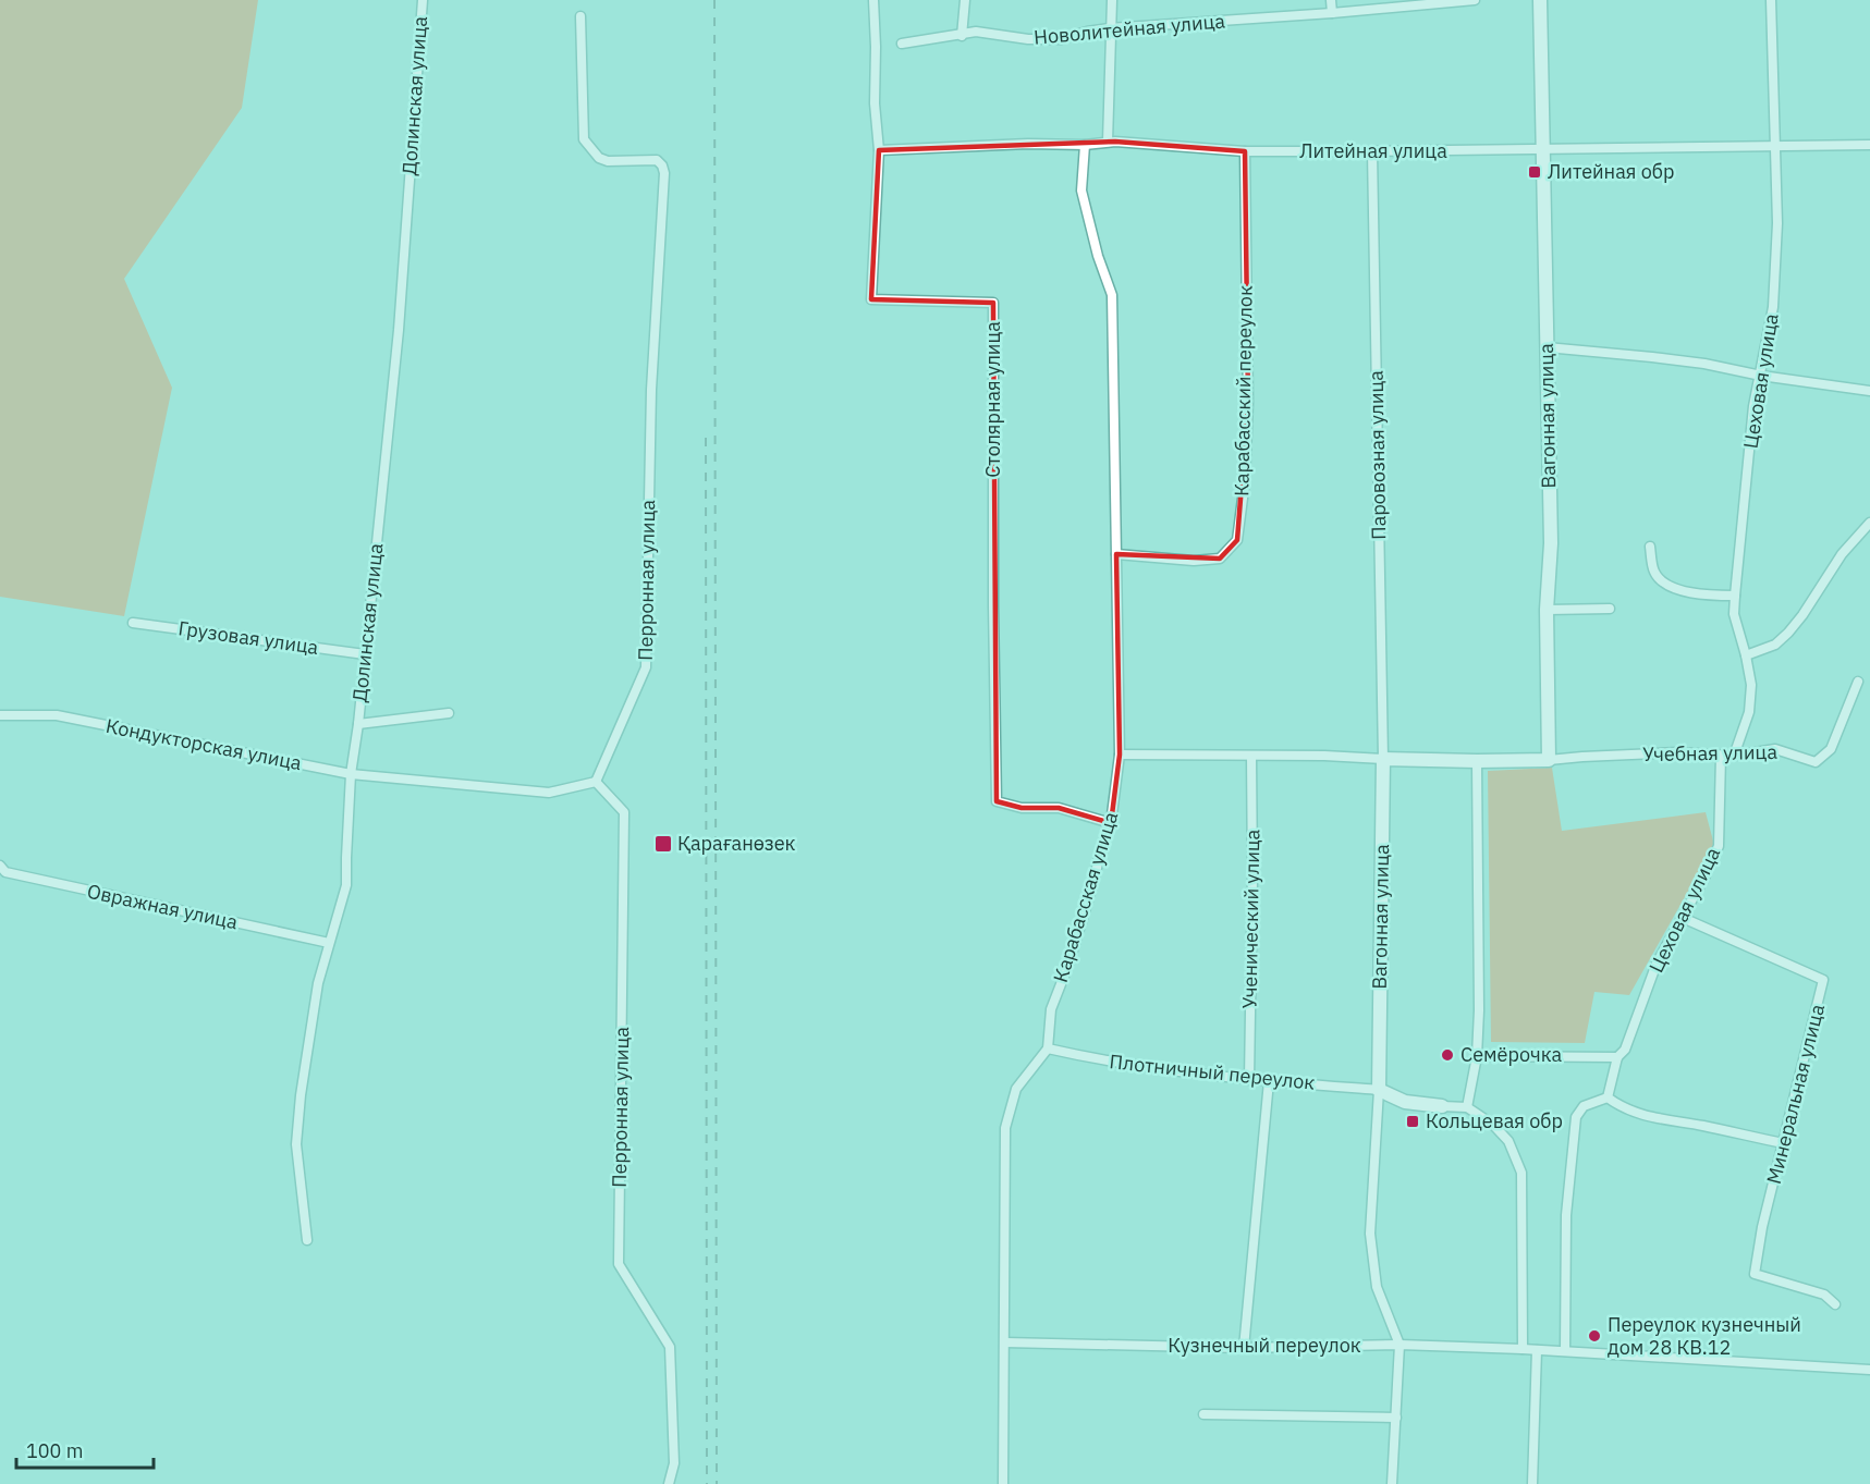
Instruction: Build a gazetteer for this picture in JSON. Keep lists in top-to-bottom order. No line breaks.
{"streets":{"street":["Новолитейная улица","Долинская улица","Литейная улица","Цеховая улица","Карабасский переулок","Столярная улица","Вагонная улица","Паровозная улица","Перронная улица","Грузовая улица","Кондукторская улица","Учебная улица","Карабасская улица","Овражная улица","Ученический улица","Плотничный переулок","Минеральная улица","Кузнечный переулок"]},"crossings":[["Долинская улица","Грузовая улица"],["Долинская улица","Кондукторская улица"],["Долинская улица","Овражная улица"],["Литейная улица","Цеховая улица"],["Литейная улица","Карабасский переулок"],["Литейная улица","Столярная улица"],["Литейная улица","Вагонная улица"],["Литейная улица","Паровозная улица"],["Литейная улица","Карабасская улица"],["Цеховая улица","Учебная улица"],["Цеховая улица","Минеральная улица"],["Карабасский переулок","Карабасская улица"],["Столярная улица","Карабасская улица"],["Вагонная улица","Паровозная улица"],["Вагонная улица","Учебная улица"],["Вагонная улица","Плотничный переулок"],["Перронная улица","Кондукторская улица"],["Карабасская улица","Плотничный переулок"],["Ученический улица","Плотничный переулок"]],"places":{"transit":["Литейная обр","Қарағанөзек","Кольцевая обр"],"other":["Семёрочка","Переулок кузнечный дом 28 КВ.12"]},"scale_bar":"100 m"}
